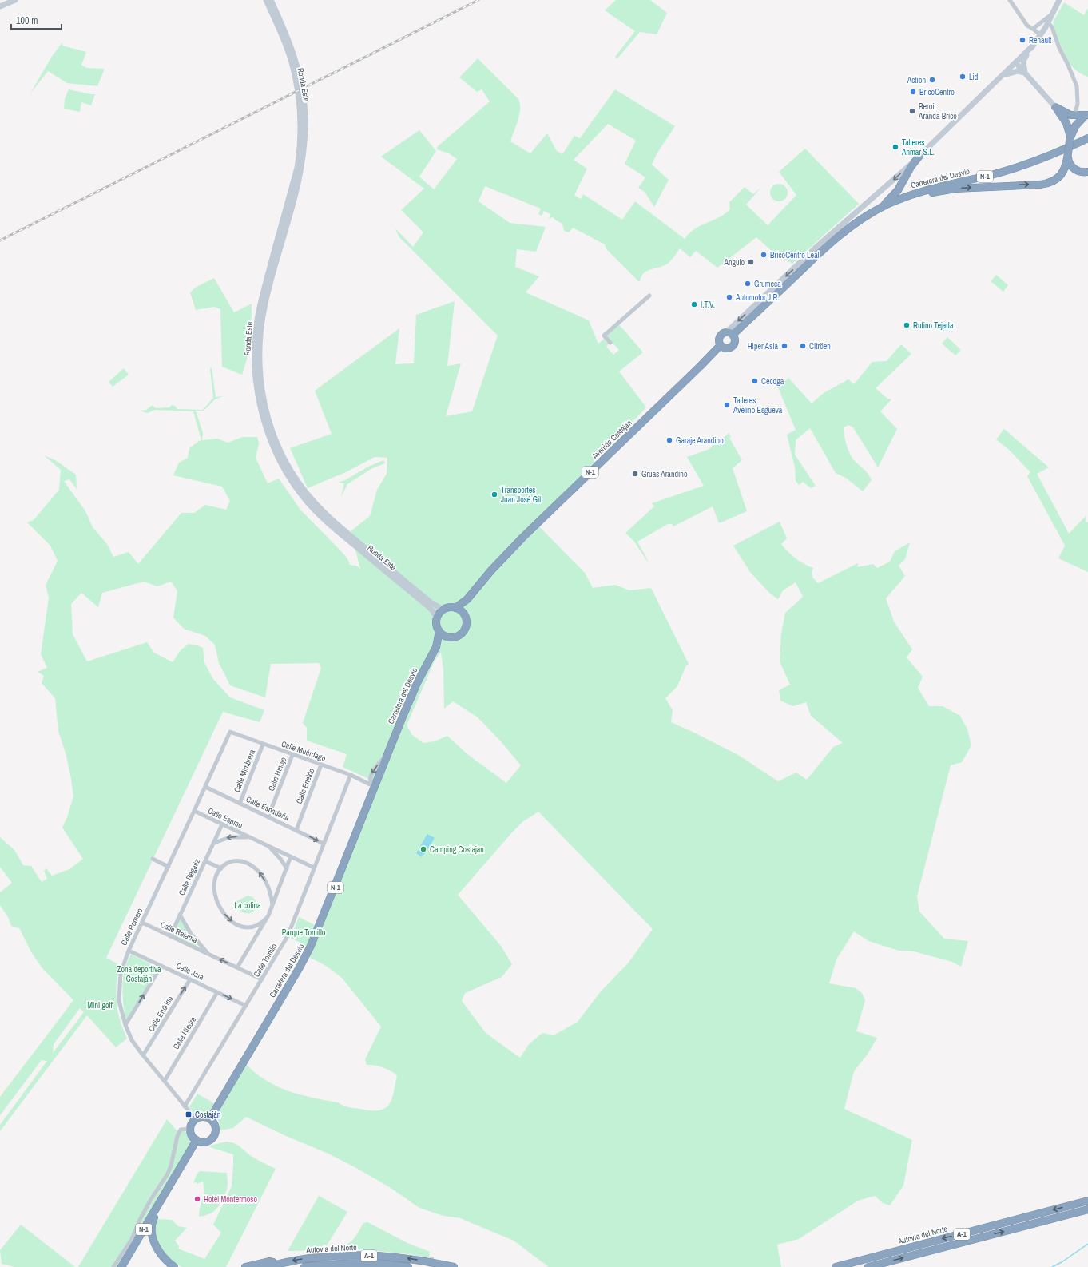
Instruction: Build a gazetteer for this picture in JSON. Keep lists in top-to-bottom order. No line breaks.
{"streets":{"highway":["N-1","Carretera del Desvío","Avenida Costaján","A-1","Autovía del Norte"],"main road":["Ronda Este"],"street":["Calle Muérdago","Calle Mimbrera","Calle Hinojo","Calle Eneldo","Calle Espadaña","Calle Espino","Calle Regaliz","Calle Romero","Calle Retama","Calle Tomillo","Calle Jara","Calle Endrino","Calle Hiedra"]},"crossings":[["Ronda Este","N-1"],["Ronda Este","Carretera del Desvío"],["N-1","Carretera del Desvío"],["N-1","Avenida Costaján"],["N-1","Calle Romero"],["Carretera del Desvío","Calle Muérdago"],["Carretera del Desvío","Calle Romero"],["Calle Muérdago","Calle Mimbrera"],["Calle Muérdago","Calle Hinojo"],["Calle Muérdago","Calle Eneldo"],["Calle Muérdago","Calle Romero"],["Calle Muérdago","Calle Tomillo"],["Calle Mimbrera","Calle Espadaña"],["Calle Hinojo","Calle Espadaña"],["Calle Eneldo","Calle Espadaña"],["Calle Espadaña","Calle Romero"],["Calle Espadaña","Calle Tomillo"],["Calle Espino","Calle Regaliz"],["Calle Espino","Calle Romero"],["Calle Espino","Calle Tomillo"],["Calle Regaliz","Calle Retama"],["Calle Romero","Calle Retama"],["Calle Romero","Calle Tomillo"],["Calle Romero","Calle Jara"],["Calle Romero","Calle Endrino"],["Calle Romero","Calle Hiedra"],["Calle Retama","Calle Tomillo"],["Calle Tomillo","Calle Jara"],["Calle Jara","Calle Endrino"],["Calle Jara","Calle Hiedra"]],"parks":["La colina","Parque Tomillo","Zona deportiva Costaján","Mini golf"],"places":{"other":["Renault","Lidl","Action","BricoCentro","Beroil Aranda Brico","Talleres Anmar S.L.","BricoCentro Leal","Angulo","Grumeca","Automotor J.R.","I.T.V.","Rufino Tejada","Hiper Asia","Citröen","Cecoga","Talleres Avelino Esgueva","Garaje Arandino","Gruas Arandino","Transportes Juan José Gil","Camping Costajan","Hotel Montermoso"],"transit":["Costaján"]},"scale_bar":"100 m"}
